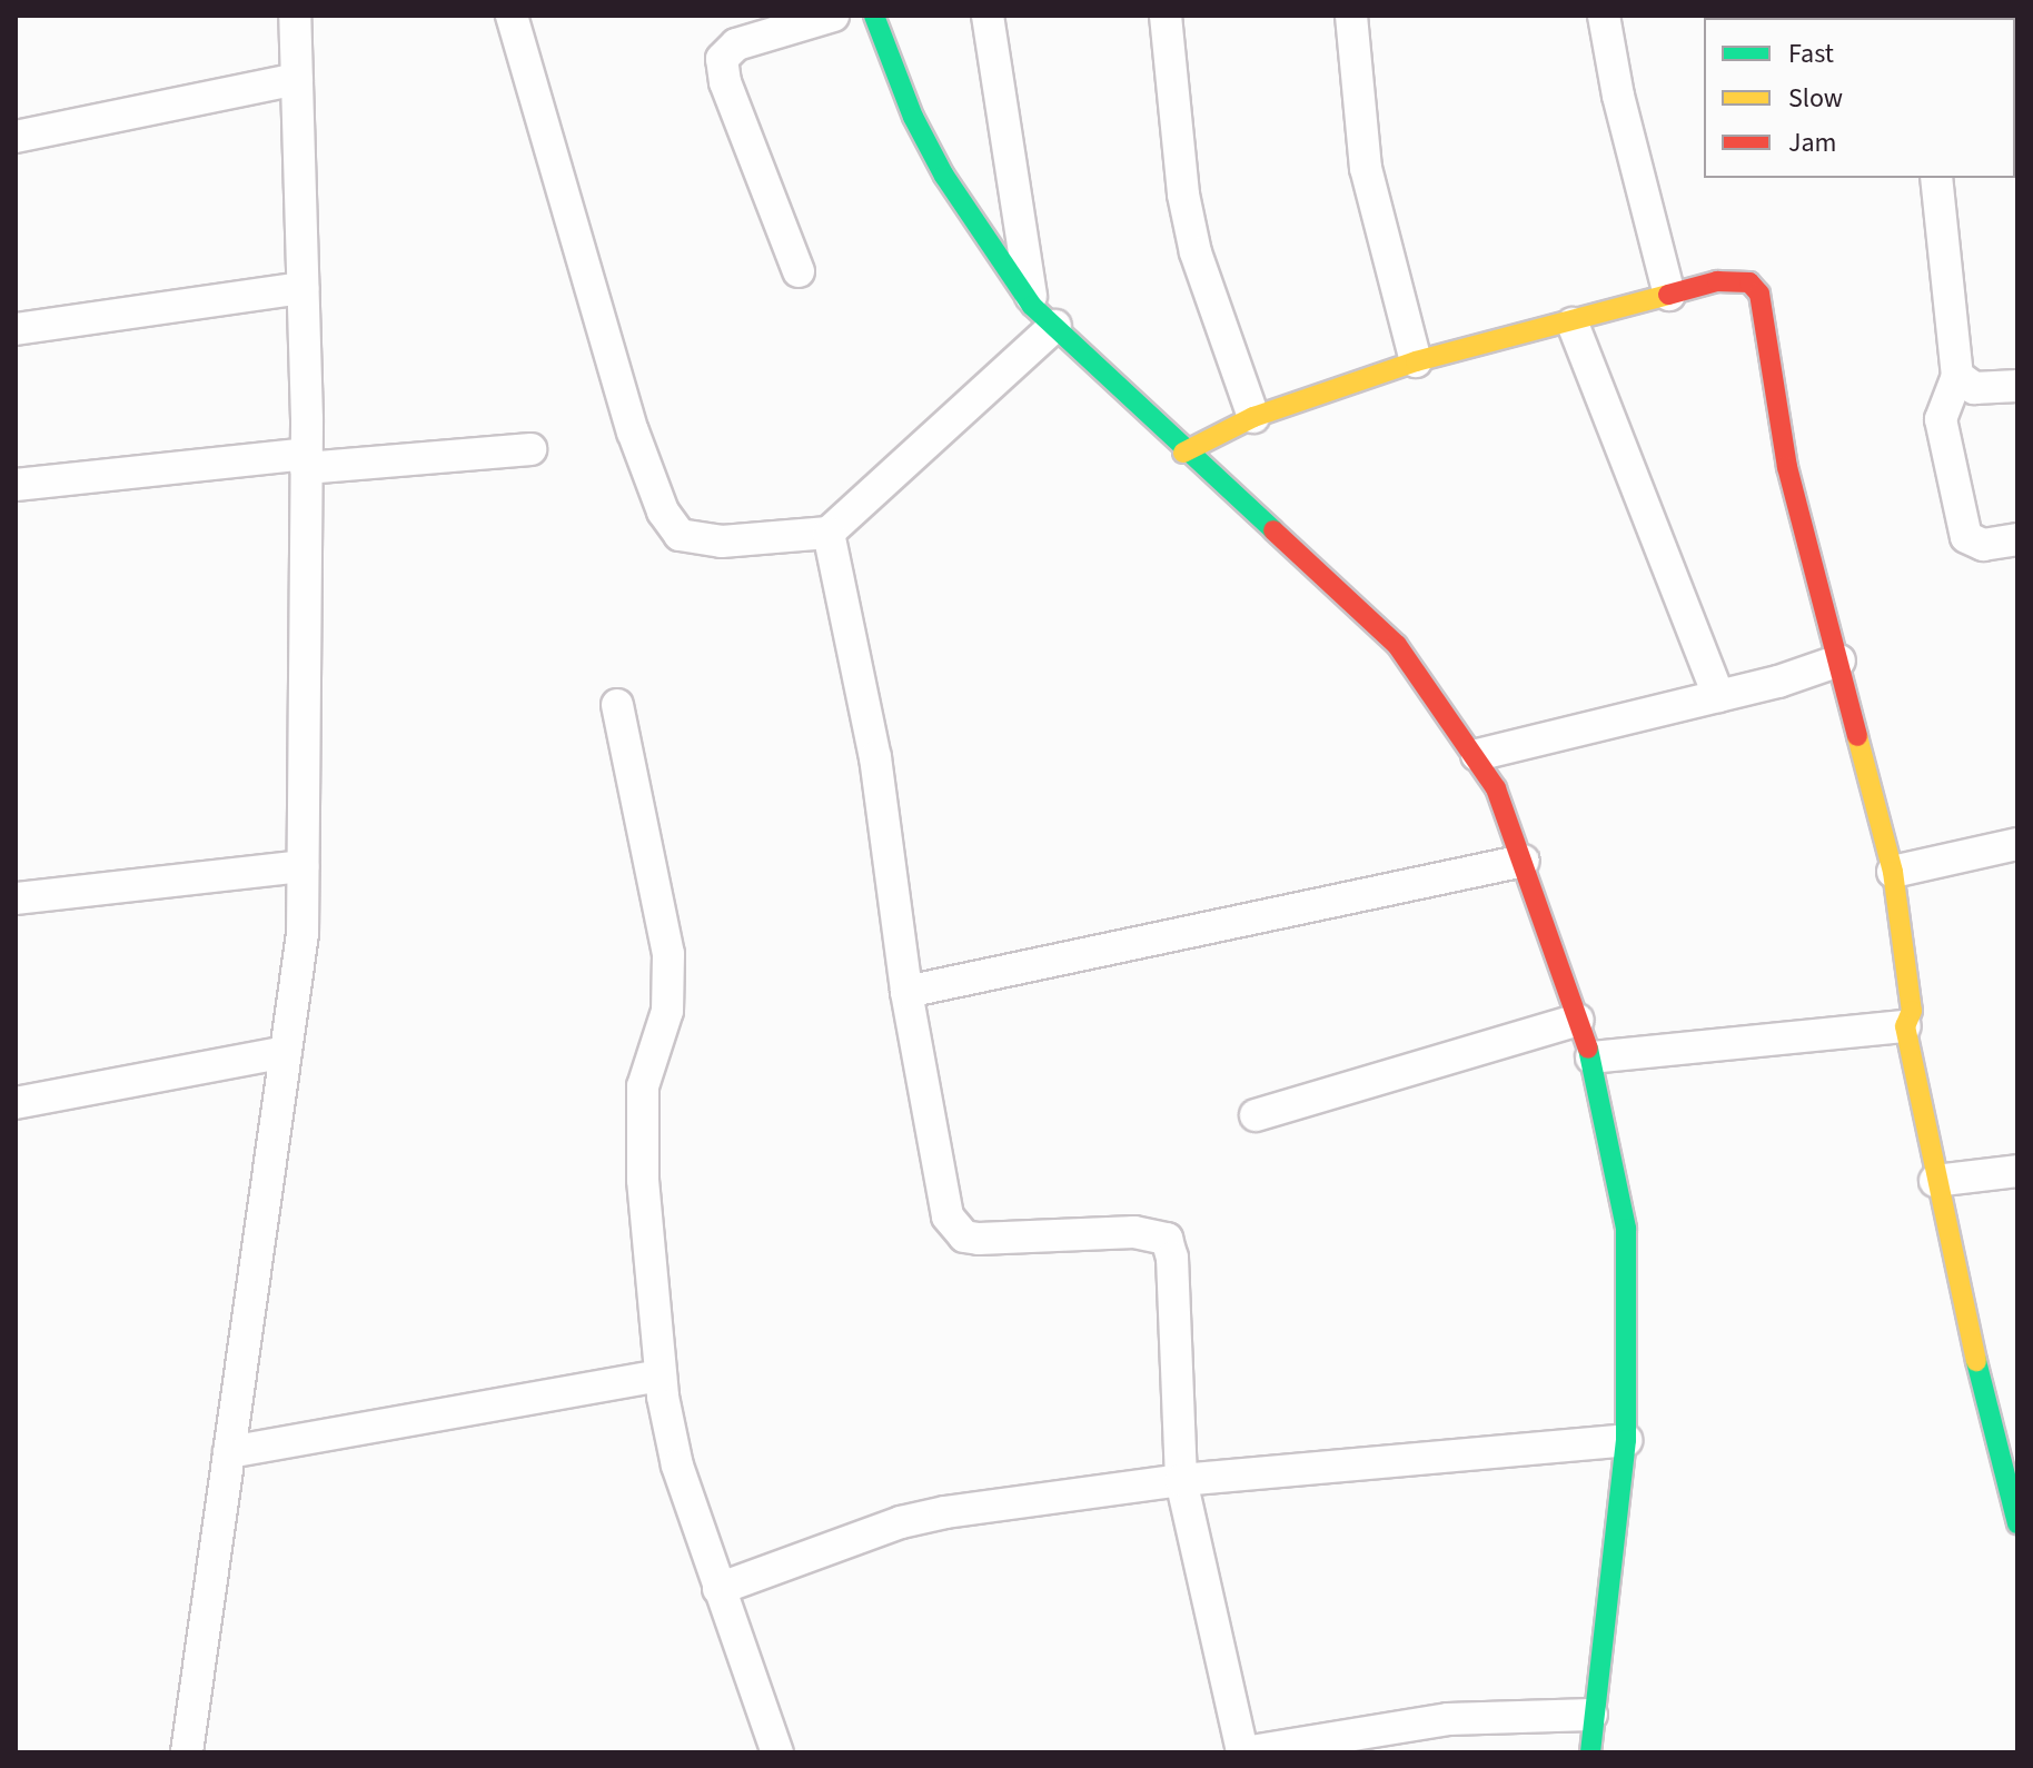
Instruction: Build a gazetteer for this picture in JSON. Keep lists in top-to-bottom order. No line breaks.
{"legend":["Fast","Slow","Jam"]}
